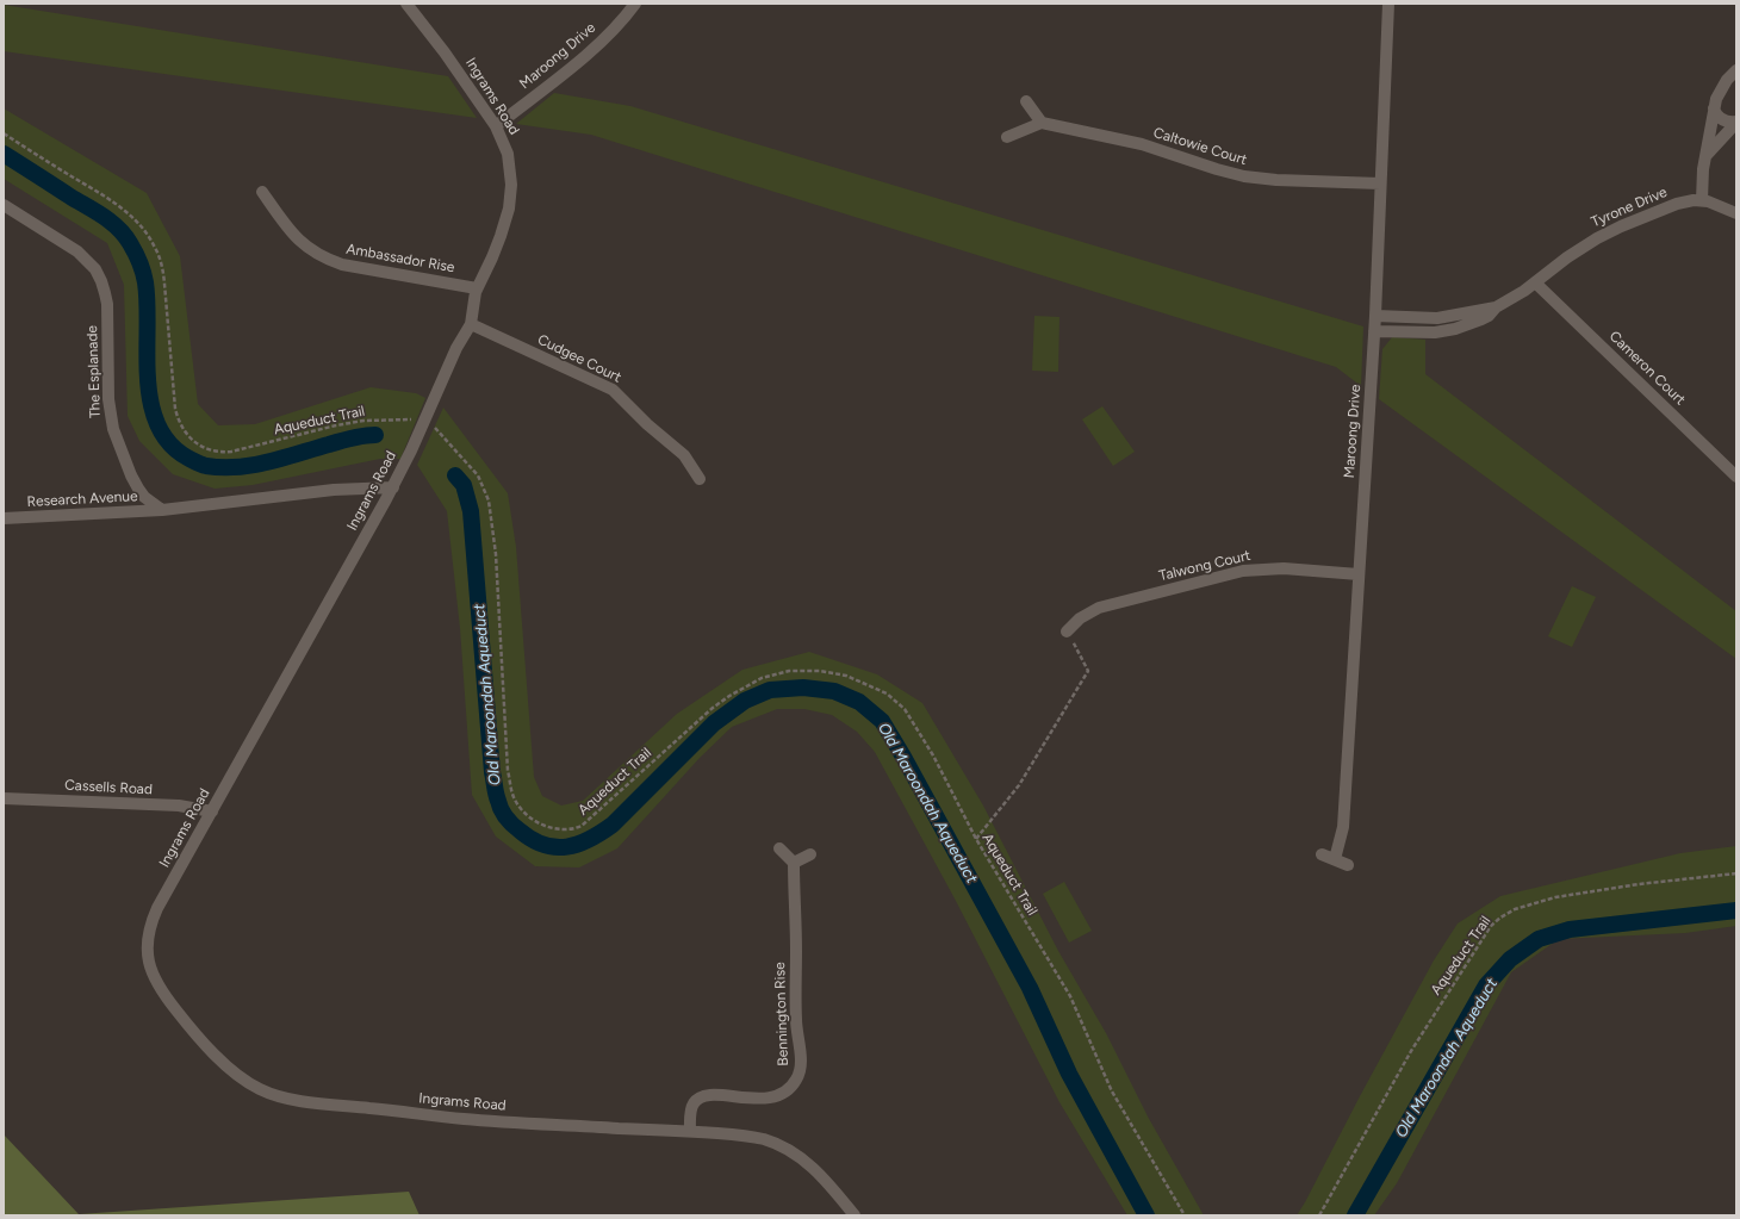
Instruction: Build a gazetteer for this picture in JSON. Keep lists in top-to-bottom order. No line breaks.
{"streets":{"street":["Maroong Drive","Ingrams Road","Caltowie Court","Tyrone Drive","Ambassador Rise","Cudgee Court","Cameron Court","The Esplanade","Research Avenue","Talwong Court","Cassells Road","Bennington Rise"],"path":["Aqueduct Trail"]},"crossings":[["Maroong Drive","Ingrams Road"],["Maroong Drive","Caltowie Court"],["Maroong Drive","Tyrone Drive"],["Maroong Drive","Talwong Court"],["Ingrams Road","Ambassador Rise"],["Ingrams Road","Cudgee Court"],["Ingrams Road","Aqueduct Trail"],["Ingrams Road","Cassells Road"],["Ingrams Road","Bennington Rise"],["Tyrone Drive","Cameron Court"],["The Esplanade","Research Avenue"]],"water":["Old Maroondah Aqueduct"]}
